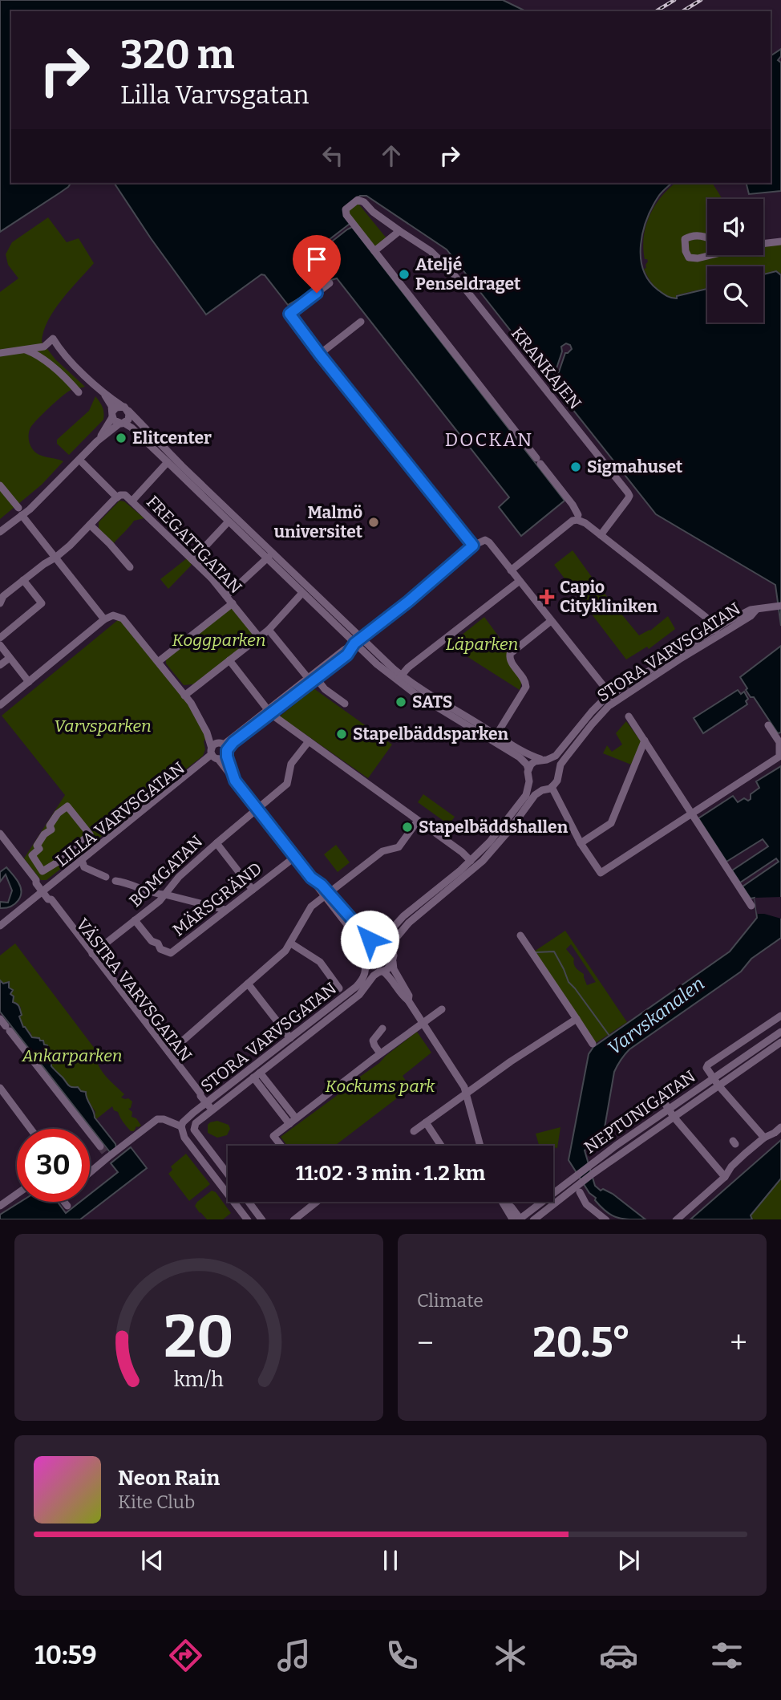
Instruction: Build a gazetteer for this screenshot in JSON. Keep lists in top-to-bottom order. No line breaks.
{"streets":{"street":["KRANKAJEN","FREGATTGATAN","STORA VARVSGATAN","LILLA VARVSGATAN","BOMGATAN","MÄRSGRÄND","VÄSTRA VARVSGATAN","NEPTUNIGATAN"]},"crossings":[["STORA VARVSGATAN","VÄSTRA VARVSGATAN"],["LILLA VARVSGATAN","VÄSTRA VARVSGATAN"],["BOMGATAN","MÄRSGRÄND"],["BOMGATAN","VÄSTRA VARVSGATAN"]],"districts":["DOCKAN"],"water":["Varvskanalen"],"parks":["Koggparken","Läparken","Varvsparken","Ankarparken","Kockums park"],"places":{"other":["Ateljé Penseldraget","Elitcenter","Sigmahuset","Malmö universitet","SATS","Stapelbäddsparken","Stapelbäddshallen"],"health":["Capio Citykliniken"]},"page":{"turn":["320 m","Lilla Varvsgatan"],"limit":"30","trip":"11:02 · 3 min · 1.2 km","tile":"Climate","heat":["−","20.5°","+"],"song":["Neon Rain","Kite Club"],"tabs":"10:59","gauge":["20","km/h"]}}
